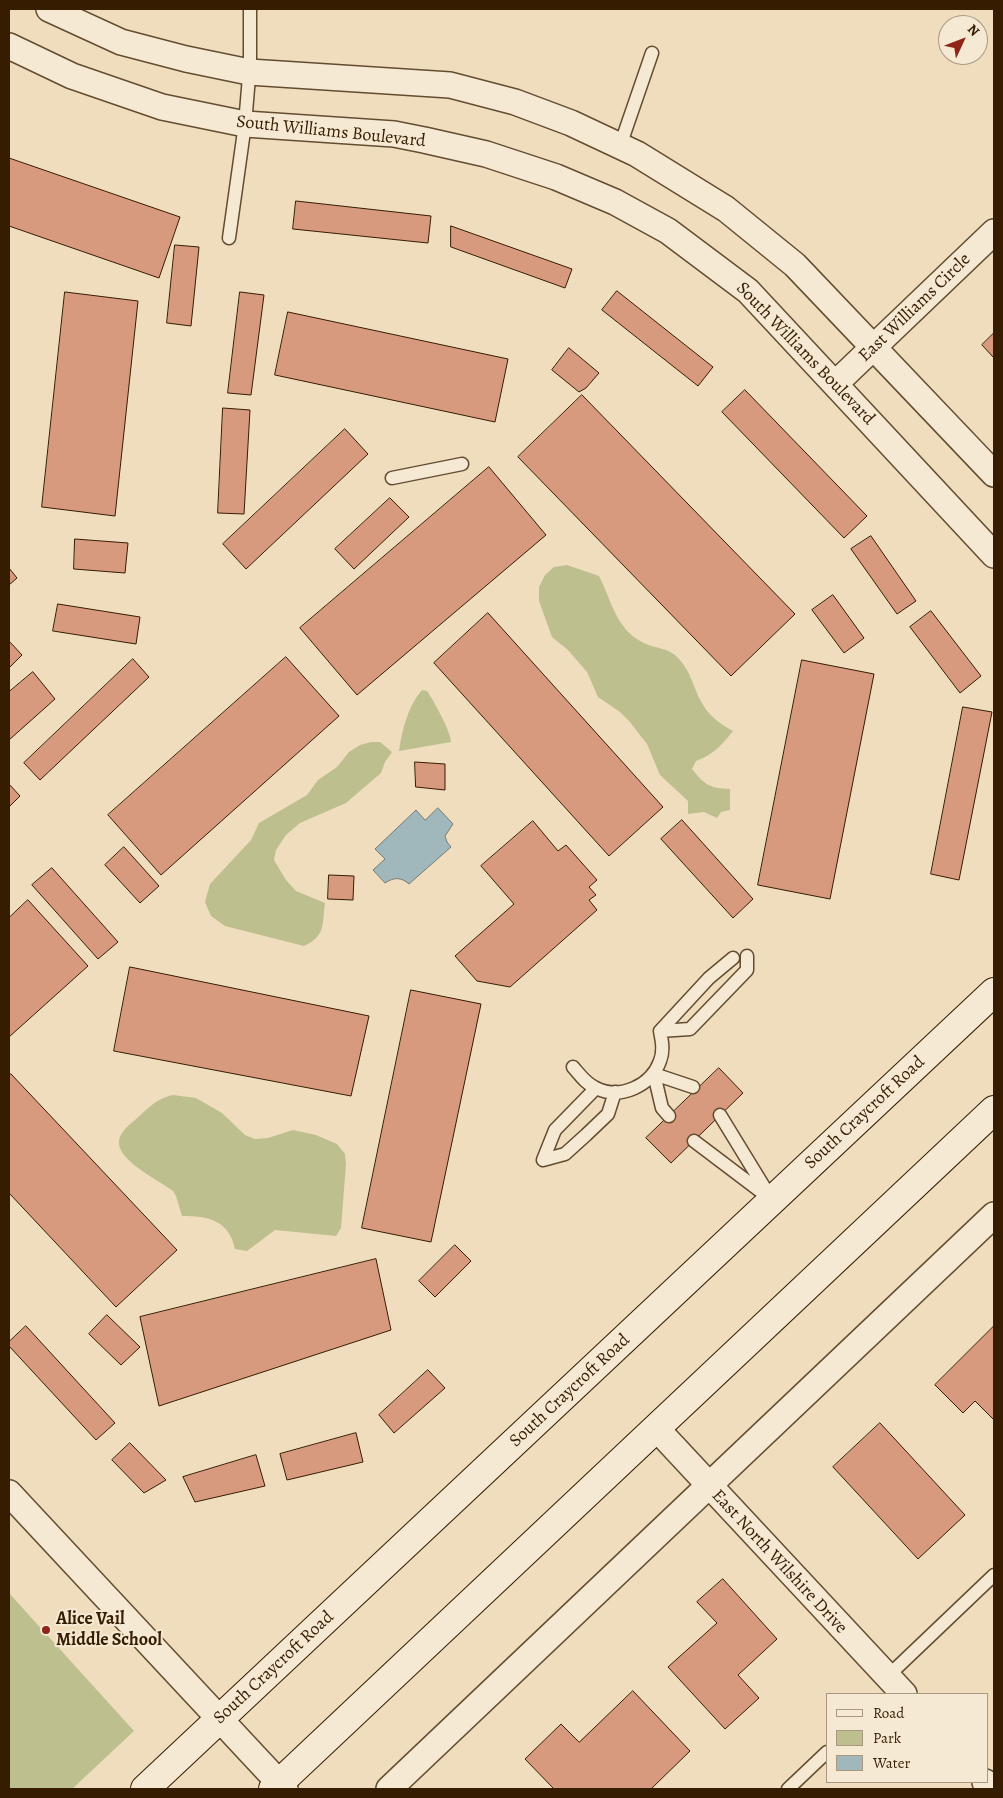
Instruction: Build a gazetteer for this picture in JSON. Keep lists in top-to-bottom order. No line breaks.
{"streets":{"main road":["South Craycroft Road"],"street":["South Williams Boulevard","East Williams Circle","East North Wilshire Drive"]},"crossings":[["South Williams Boulevard","East Williams Circle"]],"places":["Alice Vail Middle School"],"legend":["Road","Park","Water"],"north":"top right"}
